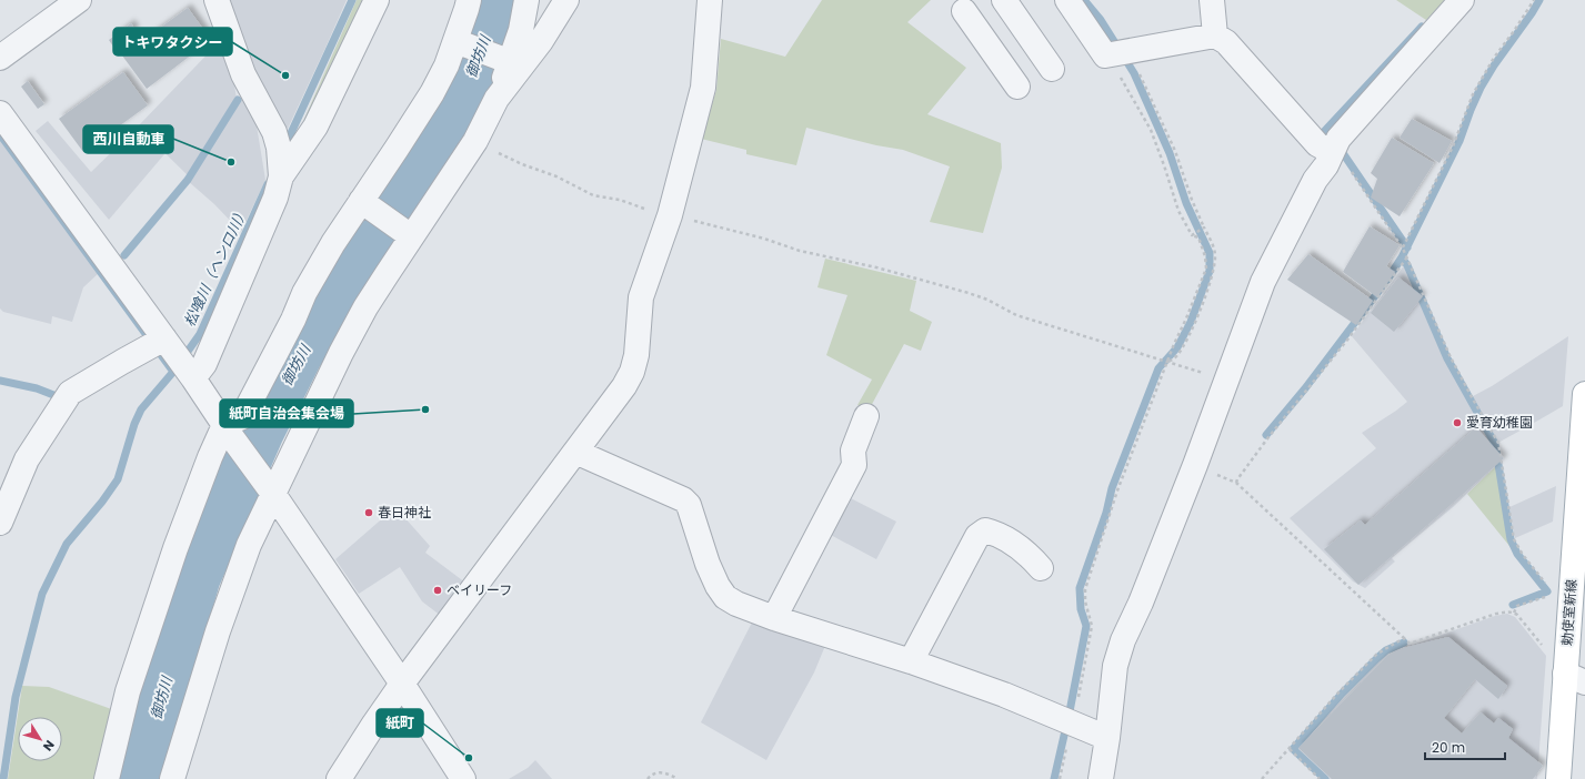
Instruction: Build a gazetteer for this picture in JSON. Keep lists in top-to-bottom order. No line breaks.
{"streets":{"main road":["勅使室新線"]},"water":["御坊川","松喰川（ヘンロ川）"],"places":["トキワタクシー","西川自動車","紙町自治会集会場","愛育幼稚園","春日神社","ベイリーフ","紙町"],"scale_bar":"20 m","north":"bottom right"}
